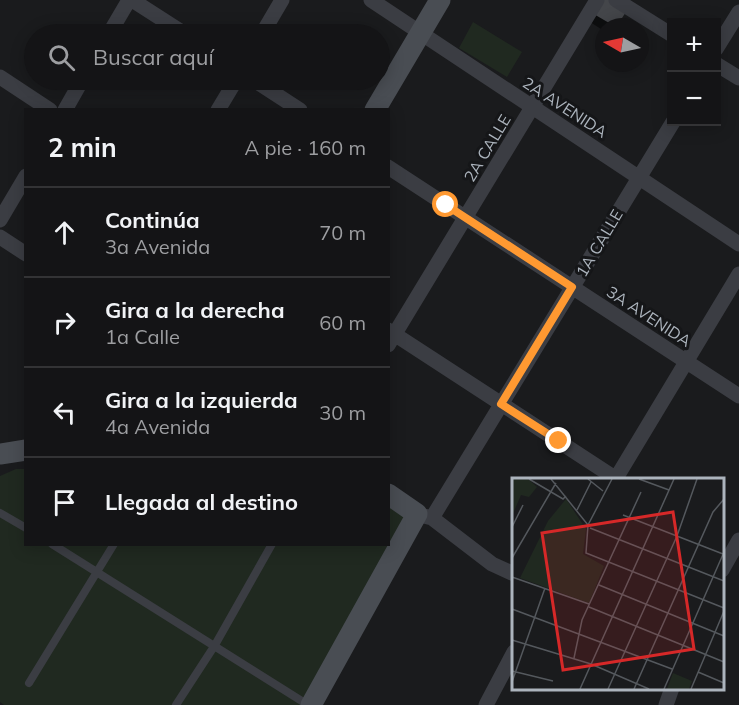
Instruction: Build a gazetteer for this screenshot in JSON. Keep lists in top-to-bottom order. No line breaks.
{"streets":{"street":["2A AVENIDA","2A CALLE","1A CALLE","3A AVENIDA"]},"crossings":[["2A AVENIDA","2A CALLE"],["2A AVENIDA","1A CALLE"],["2A CALLE","3A AVENIDA"],["1A CALLE","3A AVENIDA"]],"north":"left","page":{"map_buttons":["+","−"],"search":"Buscar aquí","heading":["2 min","A pie · 160 m"],"list":[["Continúa","3a Avenida","70 m"],["Gira a la derecha","1a Calle","60 m"],["Gira a la izquierda","4a Avenida","30 m"],"Llegada al destino"]}}
